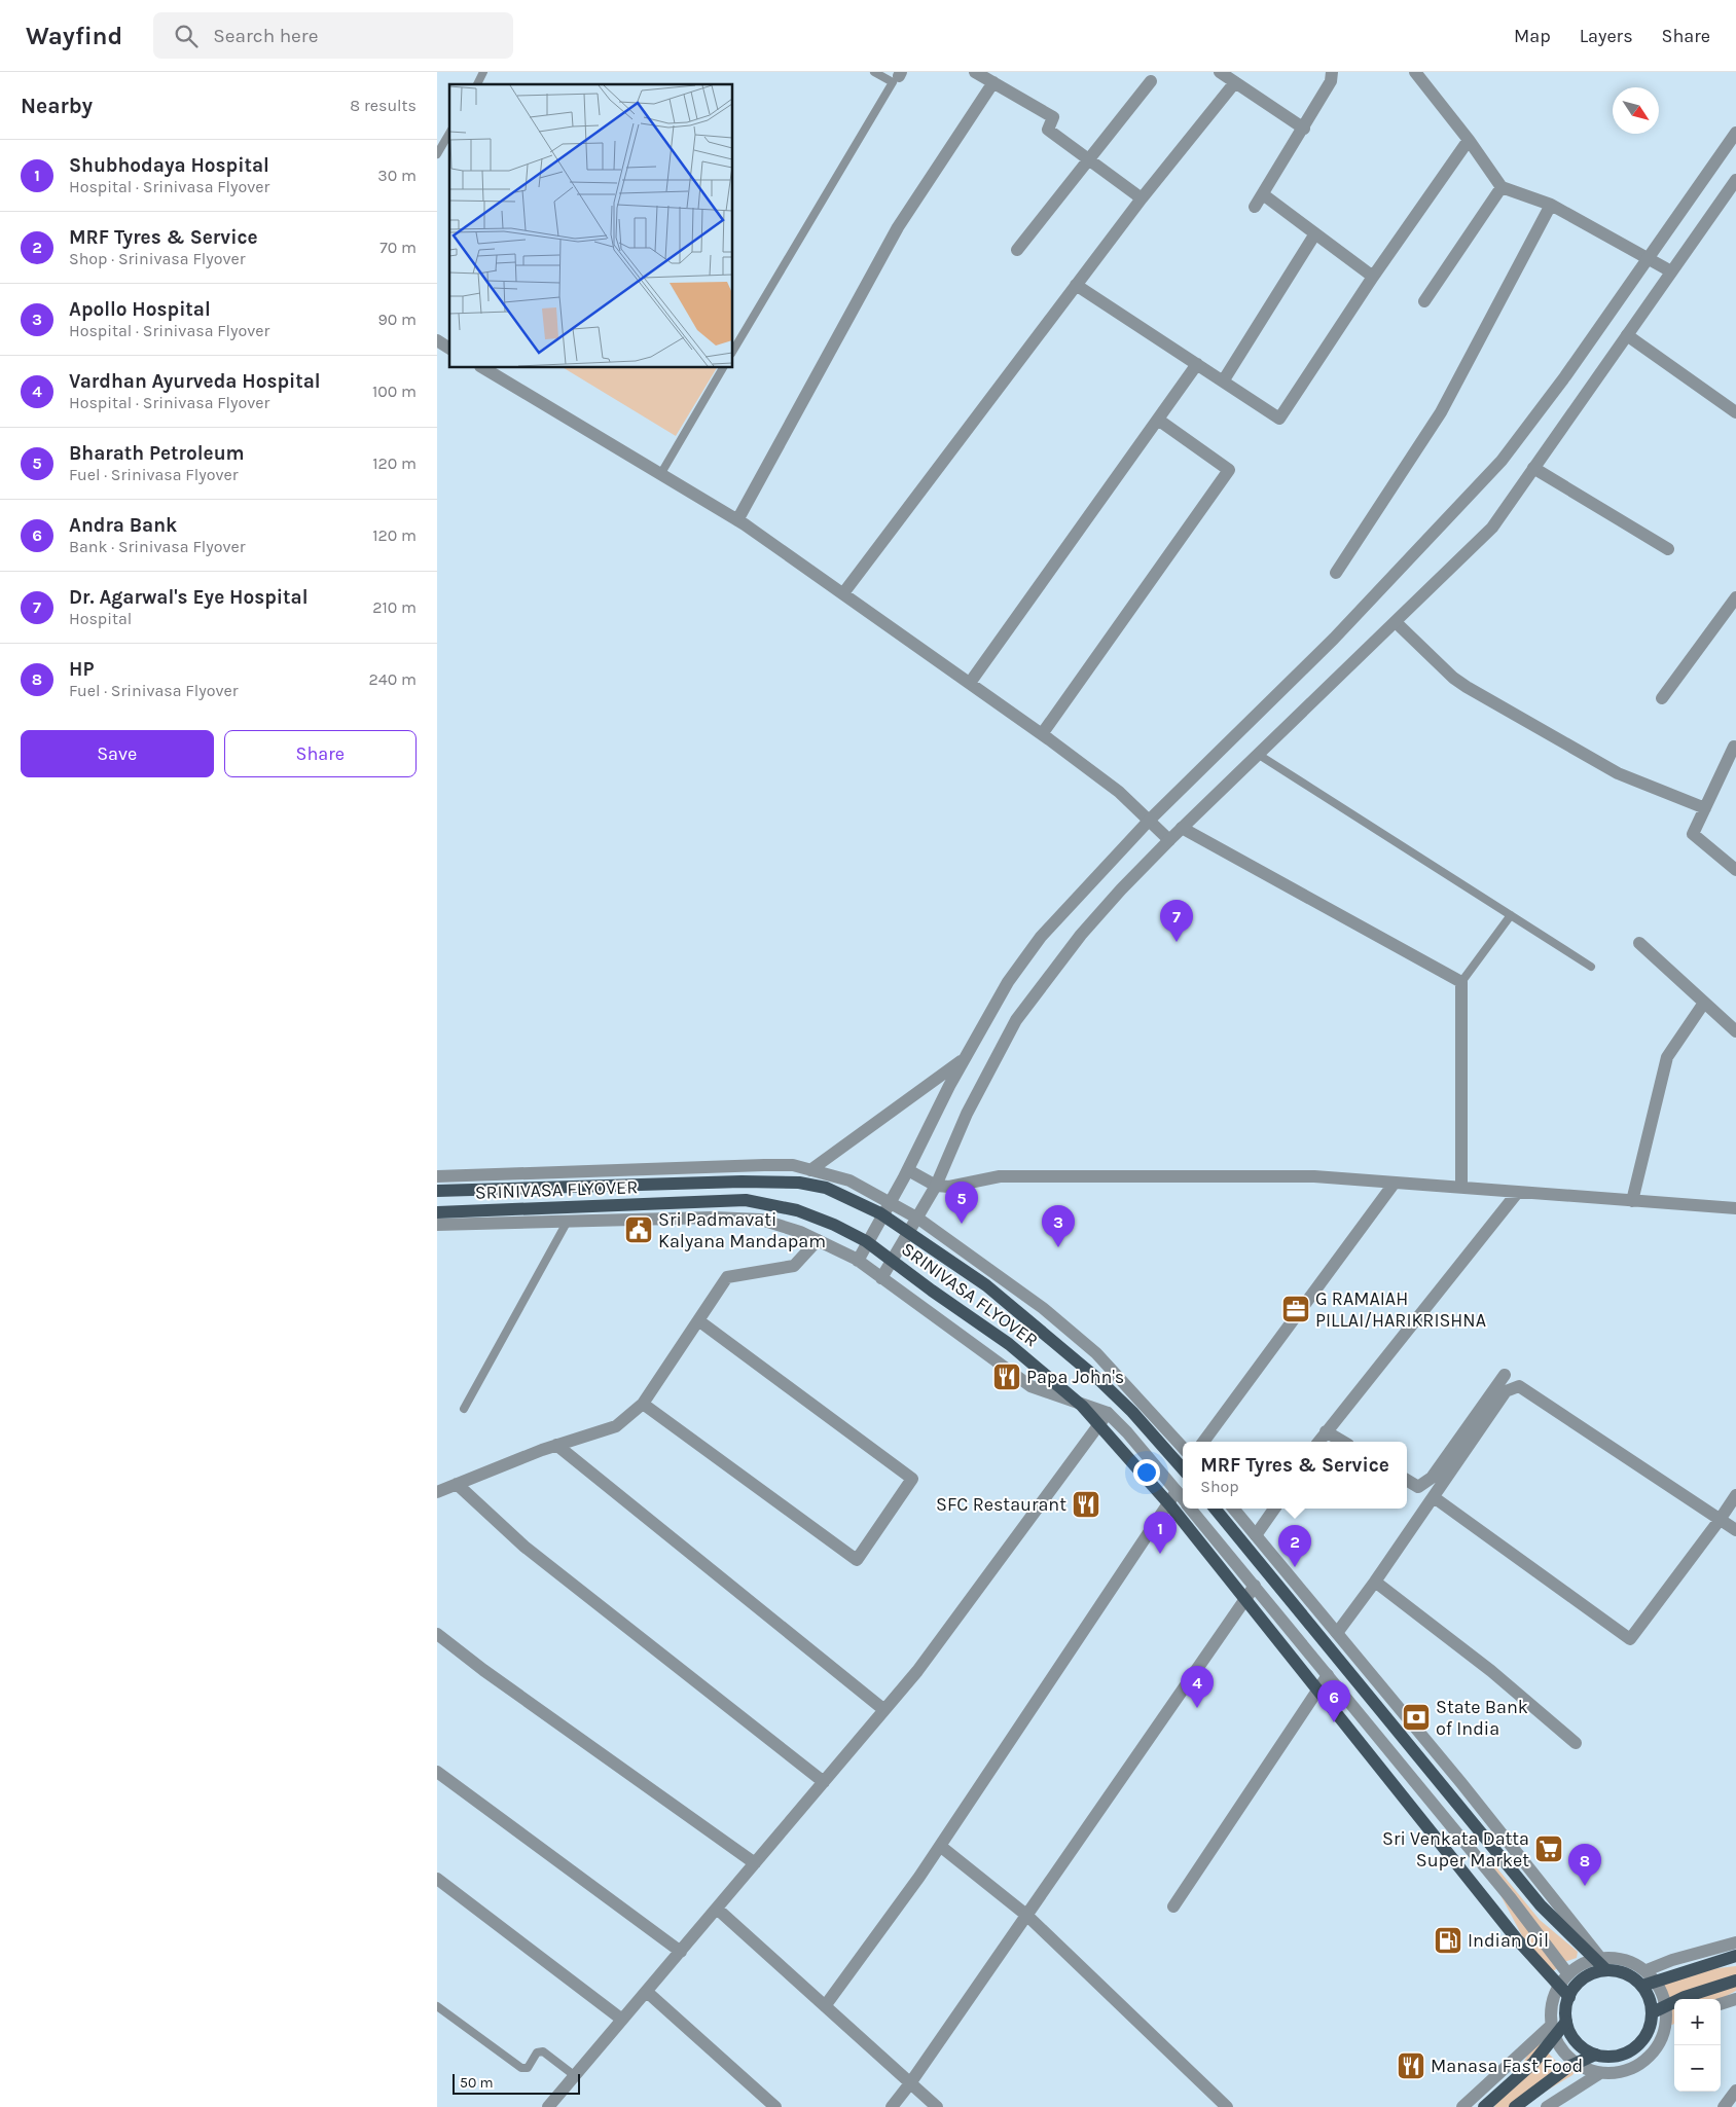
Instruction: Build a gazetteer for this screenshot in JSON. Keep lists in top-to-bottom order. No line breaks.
{"streets":{"main road":["SRINIVASA FLYOVER"]},"places":{"public building":["Sri Padmavati Kalyana Mandapam"],"office":["G RAMAIAH PILLAI/HARIKRISHNA"],"restaurant":["Papa John's","SFC Restaurant","Manasa Fast Food"],"bank":["State Bank of India"],"supermarket":["Sri Venkata Datta Super Market"],"fuel station":["Indian Oil"]},"scale_bar":"50 m","north":"bottom right","page":{"header":"Wayfind","search":"Search here","nav":["Map","Layers","Share"],"heading":["Nearby","8 results"],"list":[{"mark":"1","name":"Shubhodaya Hospital","note":"Hospital · Srinivasa Flyover","value":"30 m"},{"mark":"2","name":"MRF Tyres & Service","note":"Shop · Srinivasa Flyover","value":"70 m"},{"mark":"3","name":"Apollo Hospital","note":"Hospital · Srinivasa Flyover","value":"90 m"},{"mark":"4","name":"Vardhan Ayurveda Hospital","note":"Hospital · Srinivasa Flyover","value":"100 m"},{"mark":"5","name":"Bharath Petroleum","note":"Fuel · Srinivasa Flyover","value":"120 m"},{"mark":"6","name":"Andra Bank","note":"Bank · Srinivasa Flyover","value":"120 m"},{"mark":"7","name":"Dr. Agarwal's Eye Hospital","note":"Hospital","value":"210 m"},{"mark":"8","name":"HP","note":"Fuel · Srinivasa Flyover","value":"240 m"}],"buttons":["Save","Share"],"pins":["7","5","3","1","2","4","6","8"],"popup":["MRF Tyres & Service","Shop"],"map_buttons":["+","−"],"scale":"50 m"}}
